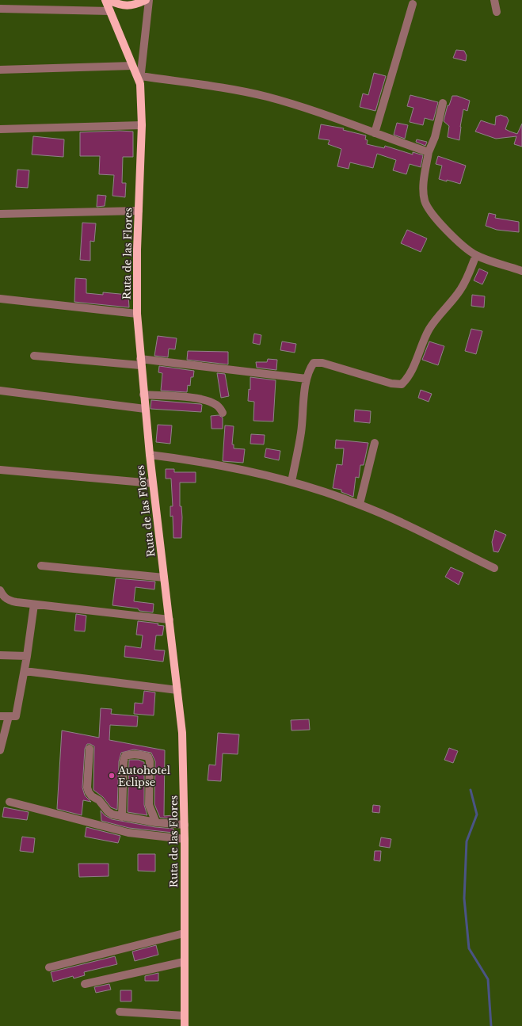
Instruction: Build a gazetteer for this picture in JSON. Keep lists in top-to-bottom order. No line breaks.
{"streets":{"main road":["Ruta de las Flores"]},"places":["Autohotel Eclipse"]}
